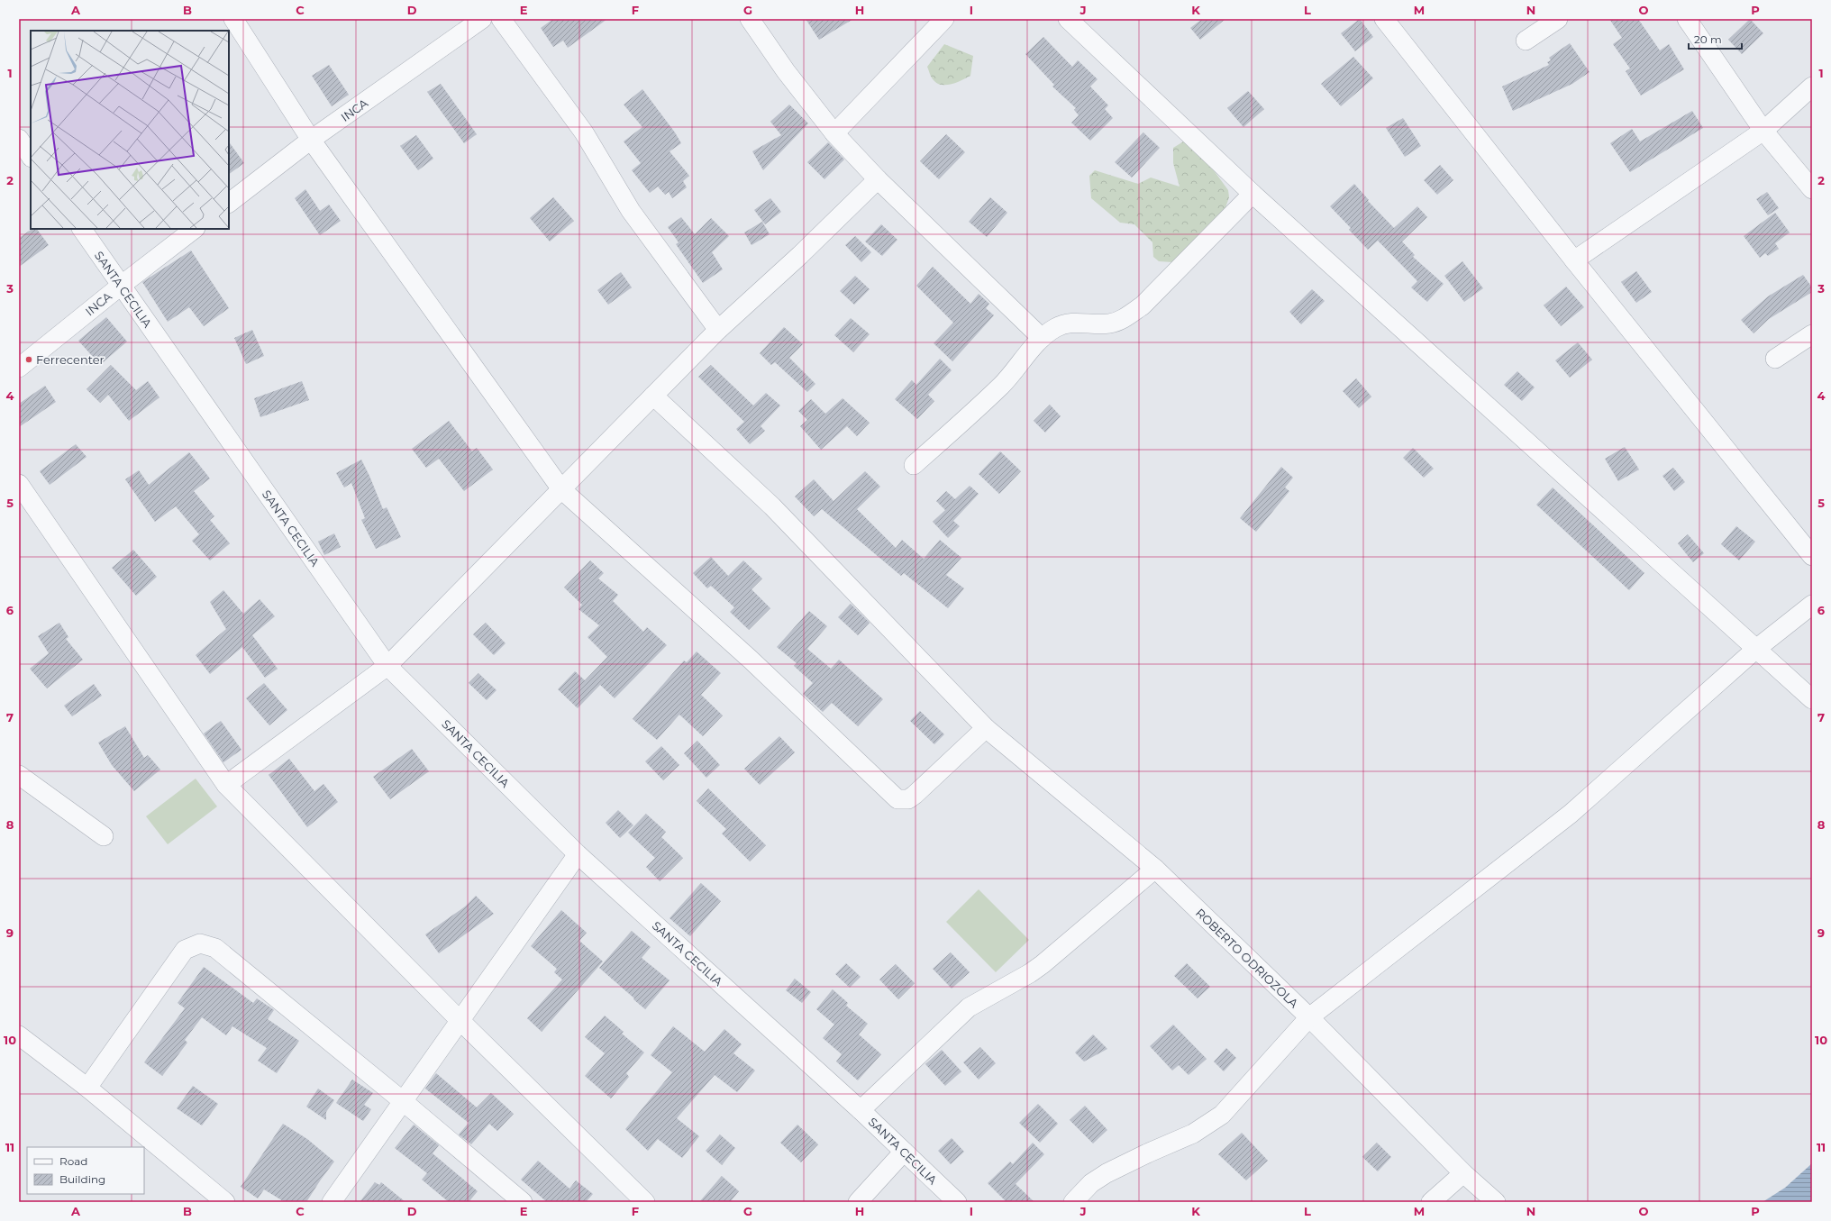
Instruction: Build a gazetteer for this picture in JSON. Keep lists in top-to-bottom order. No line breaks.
{"streets":{"street":["INCA","SANTA CECILIA","ROBERTO ODRIOZOLA"]},"crossings":[["INCA","SANTA CECILIA"]],"places":["Ferrecenter"],"legend":["Road","Building"],"scale_bar":"20 m","grid":{"columns":["A","B","C","D","E","F","G","H","I","J","K","L","M","N","O","P"],"rows":["1","2","3","4","5","6","7","8","9","10","11"]}}
